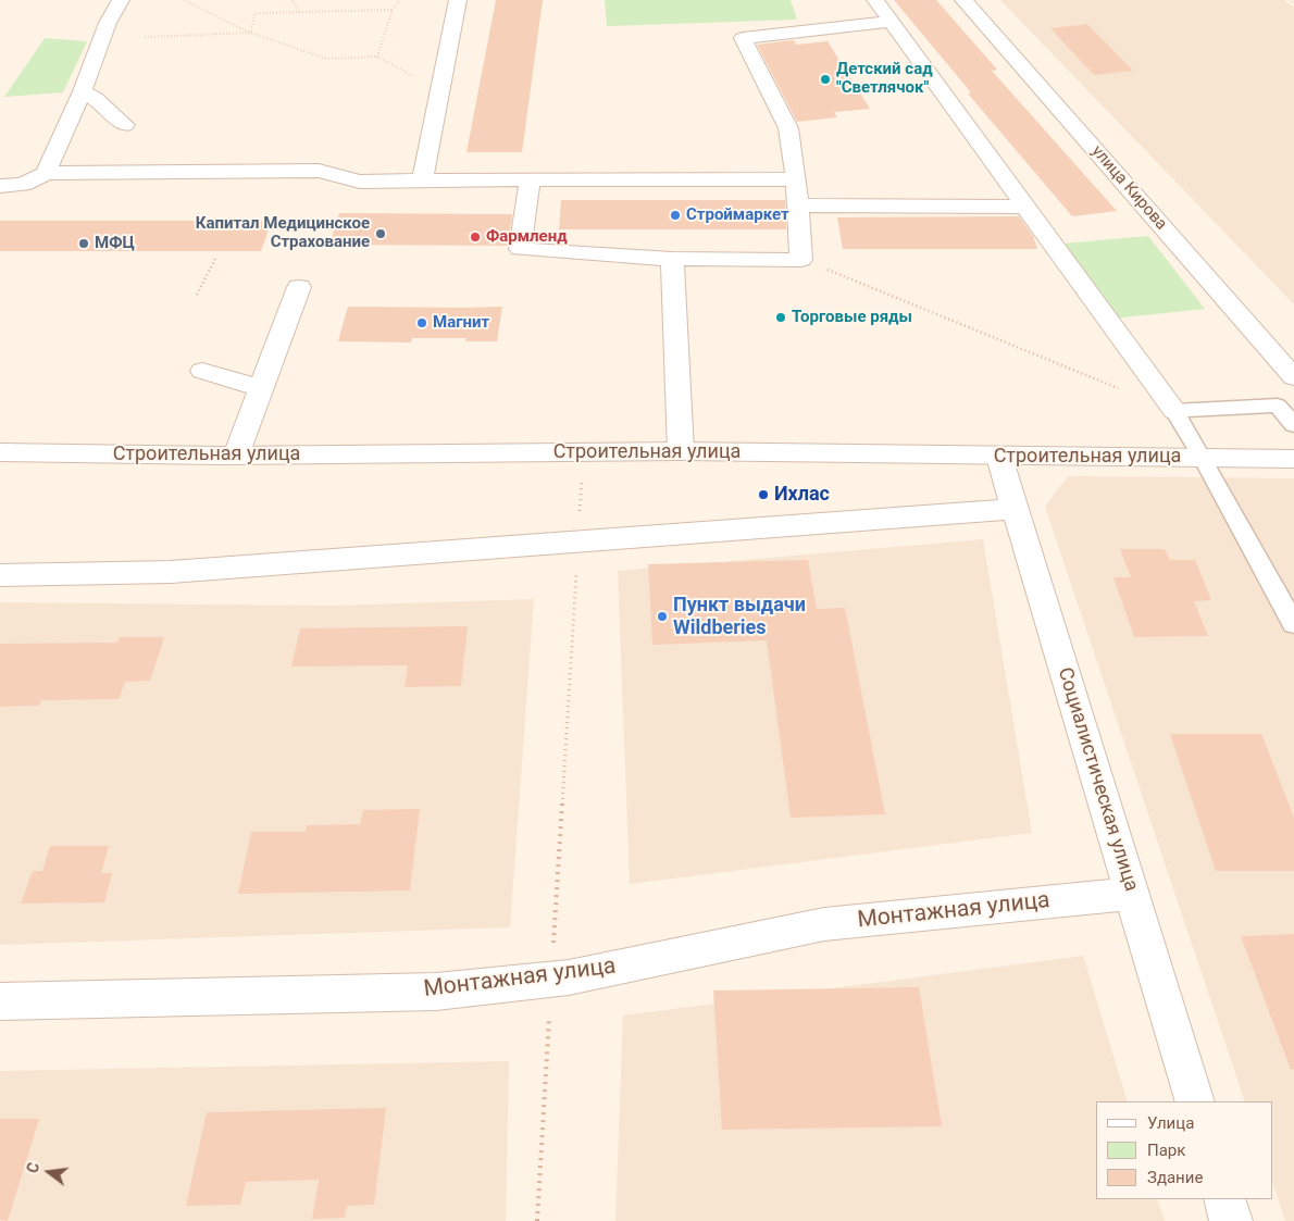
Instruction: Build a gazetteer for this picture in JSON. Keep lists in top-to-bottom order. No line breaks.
{"streets":{"street":["улица Кирова","Строительная улица","Социалистическая улица","Монтажная улица"]},"crossings":[["Строительная улица","Социалистическая улица"],["Социалистическая улица","Монтажная улица"]],"places":["Детский сад \"Светлячок\"","Строймаркет","Капитал Медицинское Страхование","Фармленд","МФЦ","Торговые ряды","Магнит","Ихлас","Пункт выдачи Wildberies"],"legend":["Улица","Парк","Здание"],"north":"left"}
